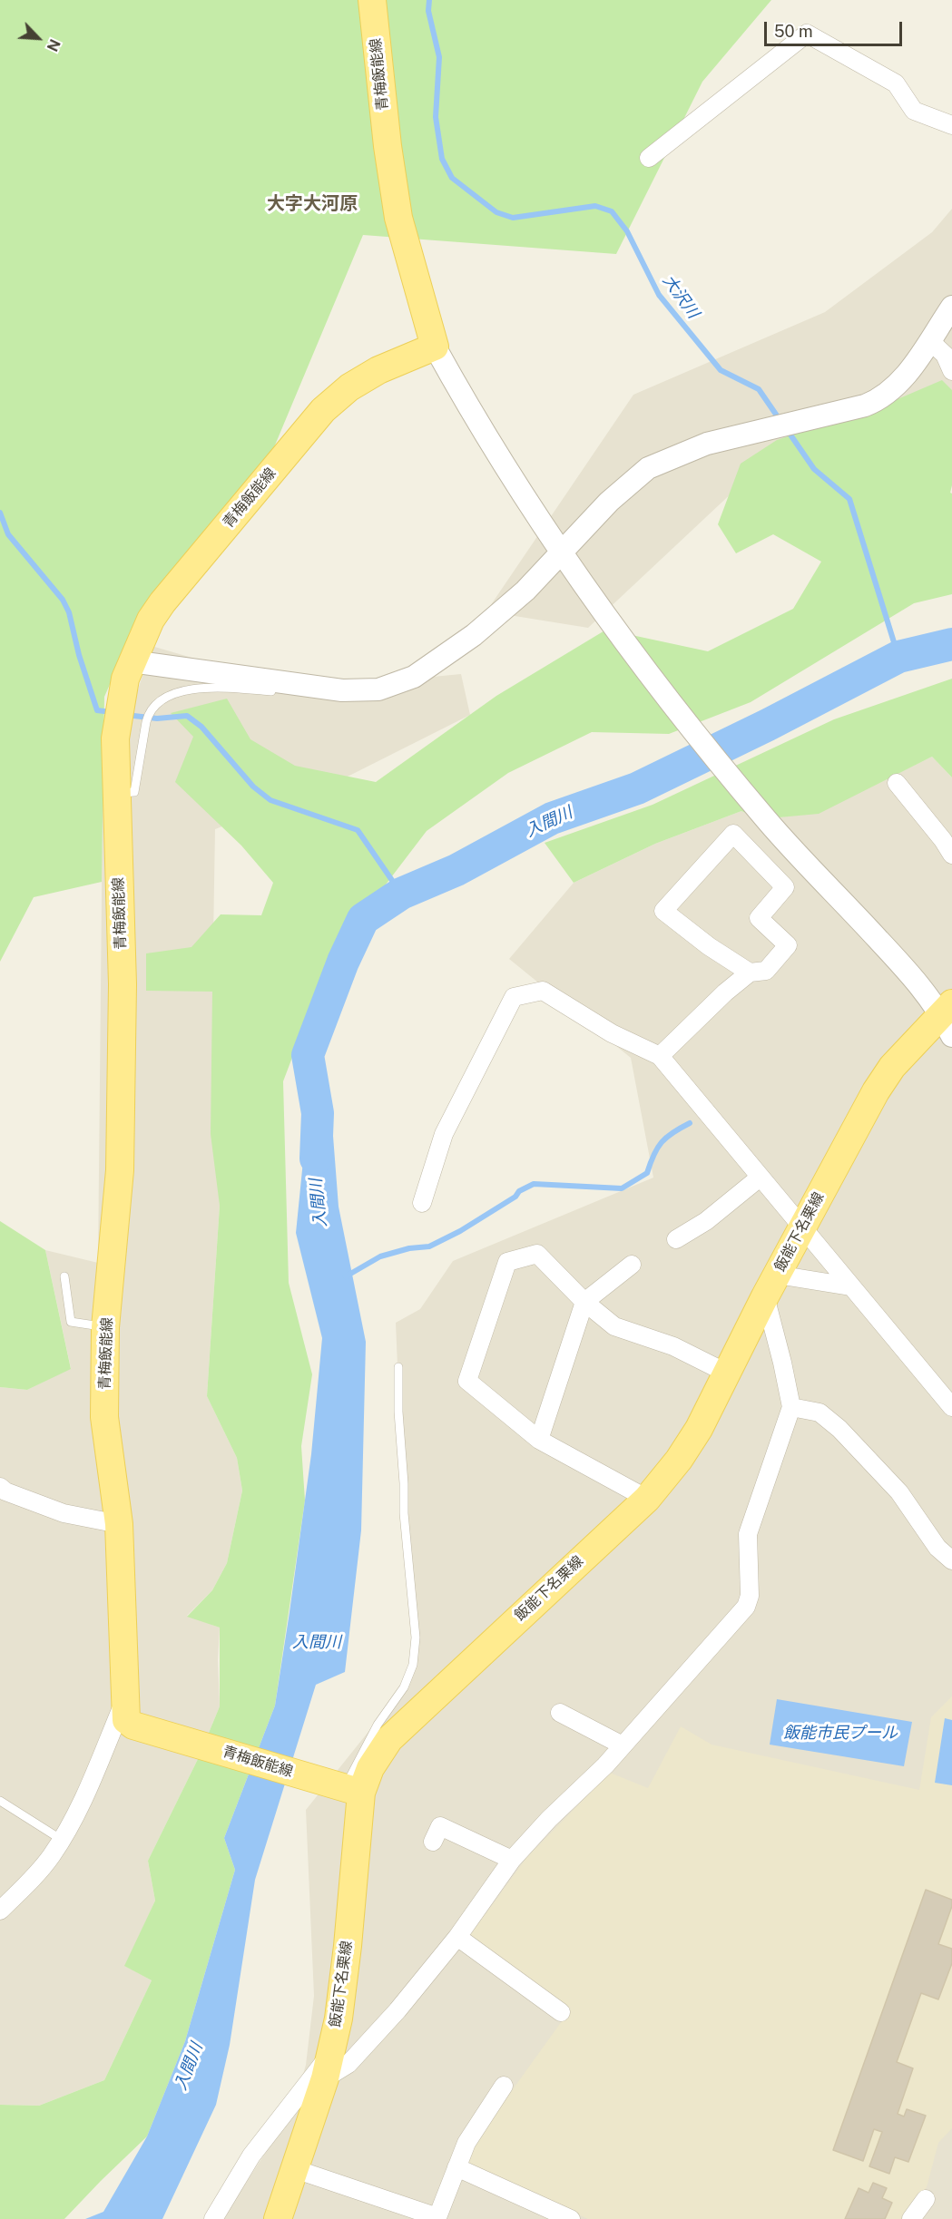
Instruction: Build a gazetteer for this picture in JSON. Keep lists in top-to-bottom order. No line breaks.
{"streets":{"main road":["青梅飯能線","飯能下名栗線"]},"crossings":[["青梅飯能線","飯能下名栗線"]],"districts":["大字大河原"],"water":["大沢川","入間川","飯能市民プール"],"scale_bar":"50 m","north":"bottom right"}
